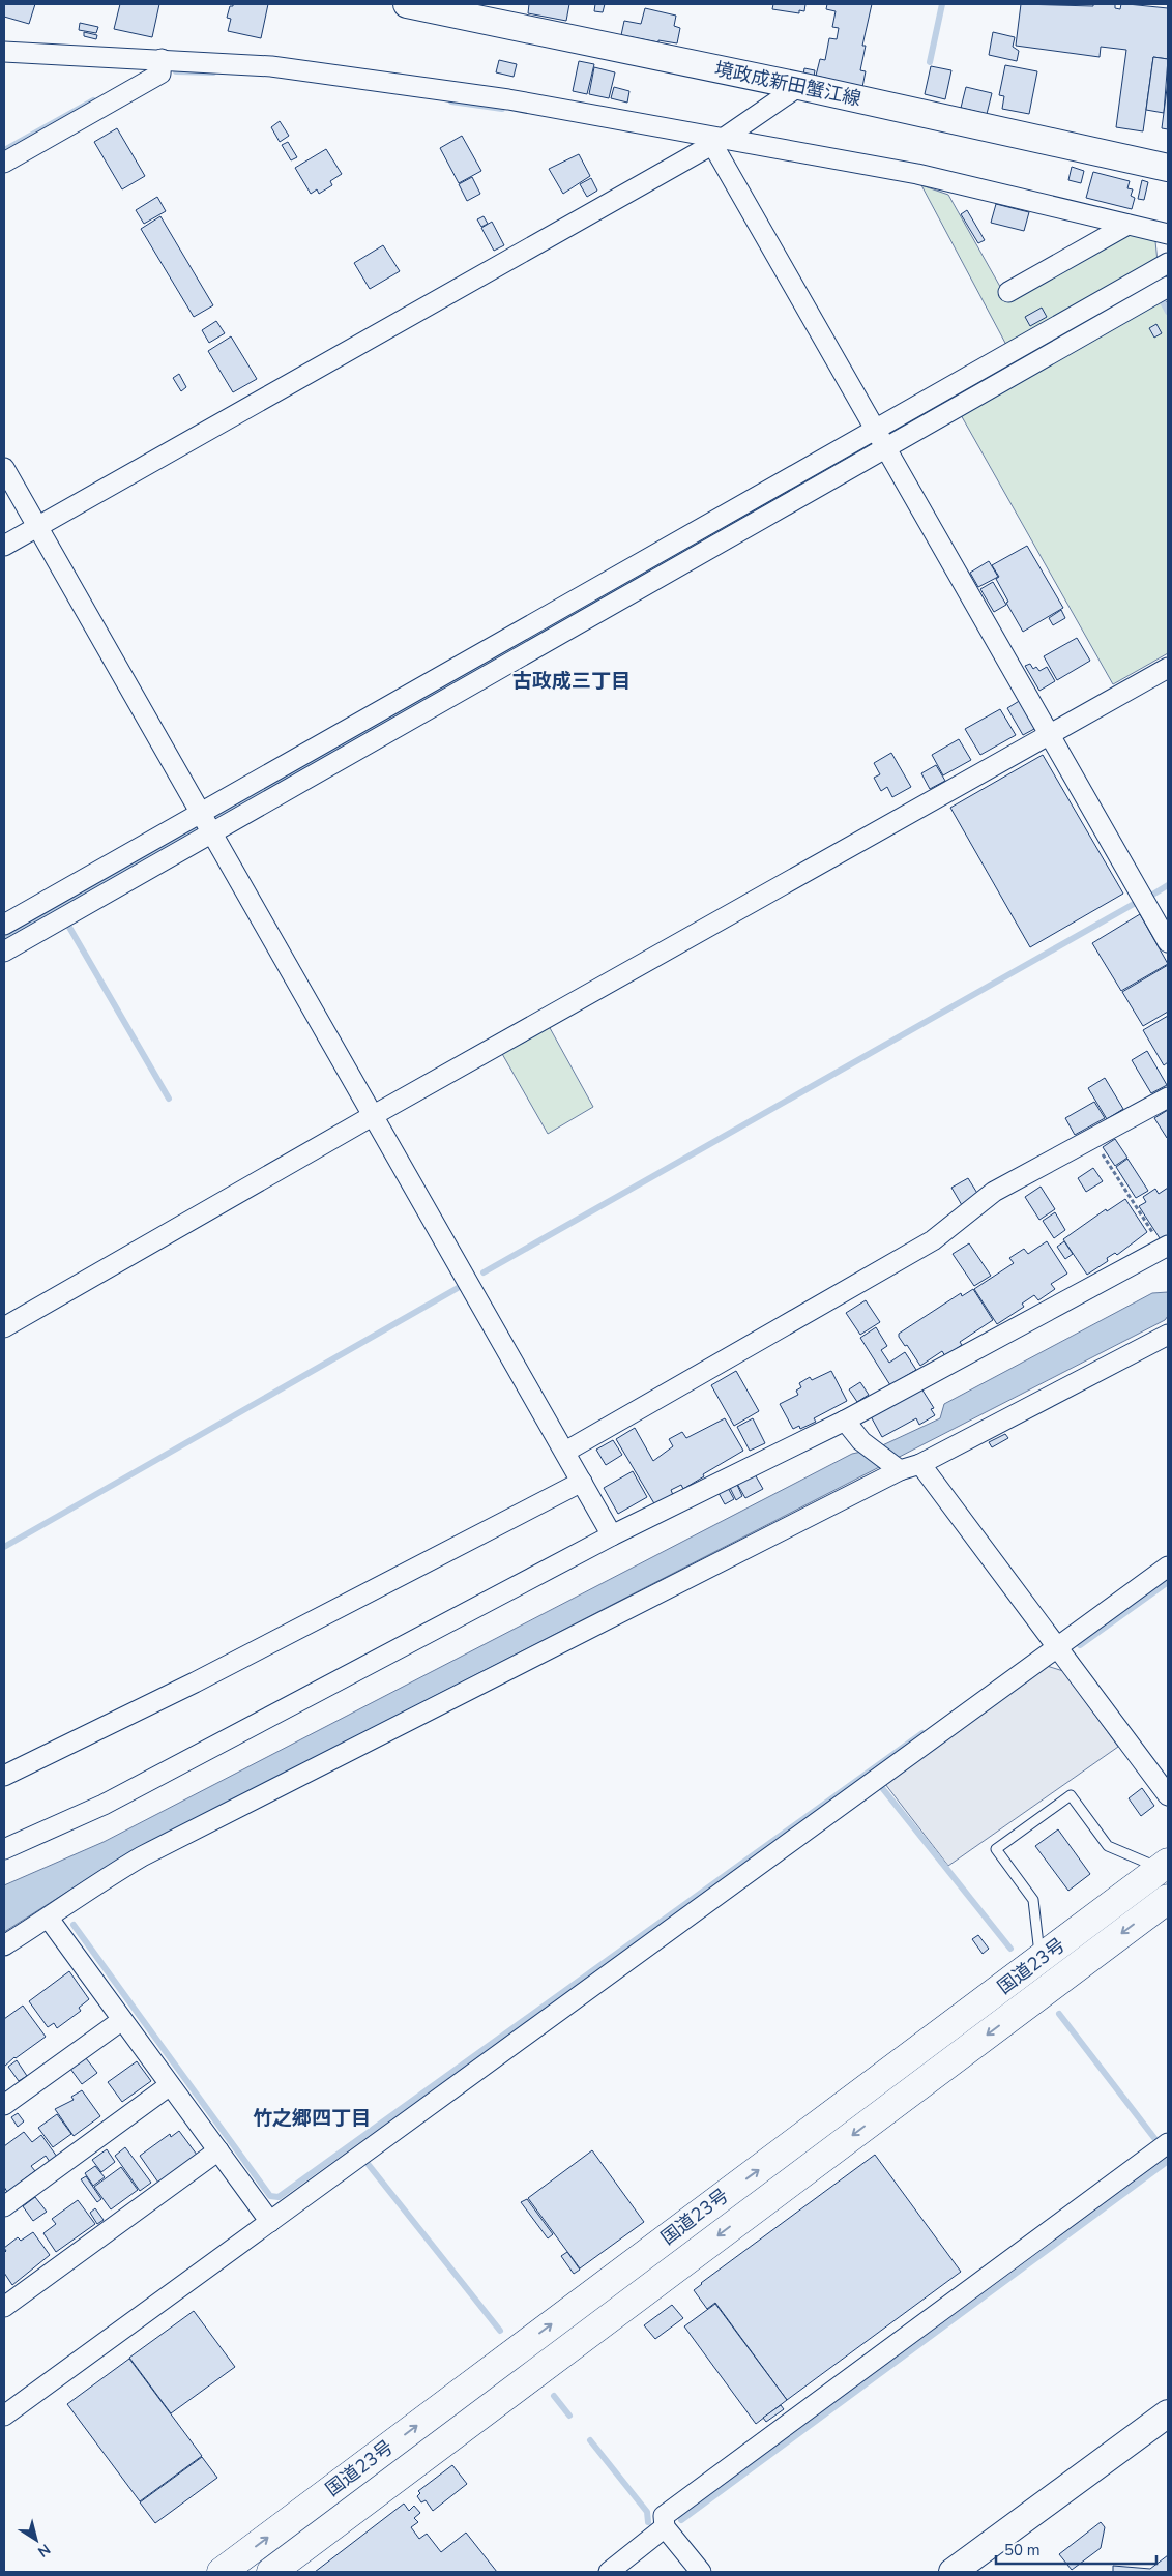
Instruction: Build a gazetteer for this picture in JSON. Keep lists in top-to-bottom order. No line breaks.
{"streets":{"highway":["国道23号"],"main road":["境政成新田蟹江線"]},"districts":["古政成三丁目","竹之郷四丁目"],"scale_bar":"50 m","north":"bottom right"}
